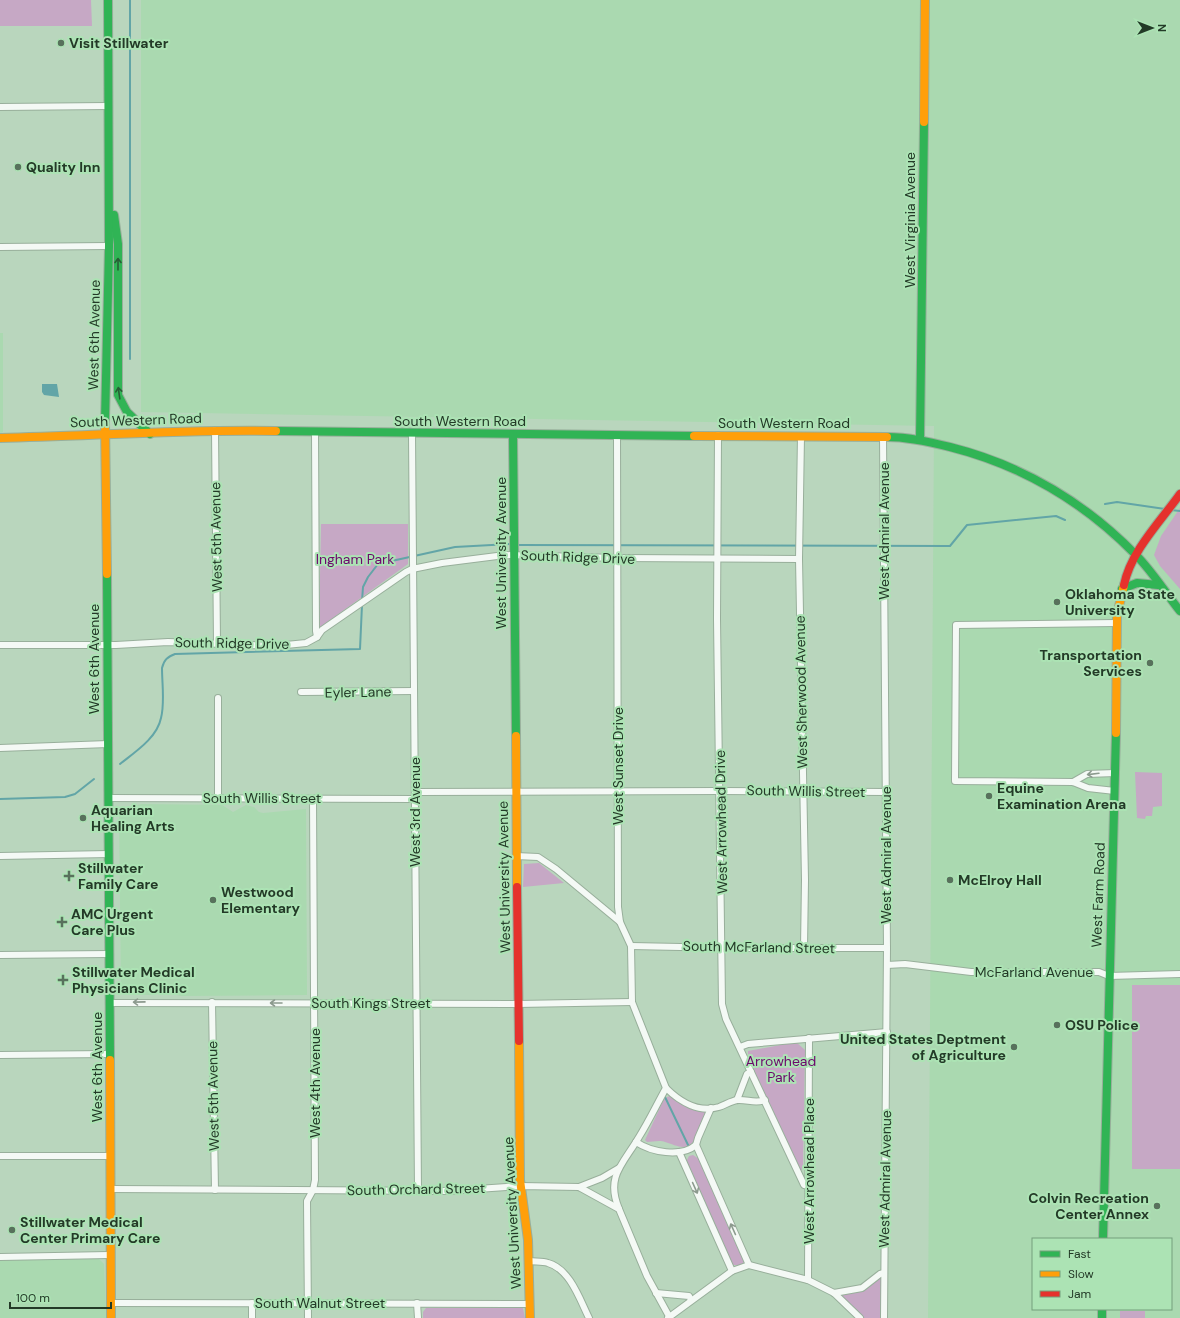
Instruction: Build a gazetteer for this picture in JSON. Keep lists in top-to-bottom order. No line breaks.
{"streets":{"main road":["West Virginia Avenue","West 6th Avenue","South Western Road","West University Avenue","West Farm Road"],"street":["West Admiral Avenue","West 5th Avenue","South Ridge Drive","Eyler Lane","West Sherwood Avenue","West Sunset Drive","South Willis Street","West 3rd Avenue","West Arrowhead Drive","South McFarland Street","McFarland Avenue","South Kings Street","West 4th Avenue","West Arrowhead Place","South Orchard Street","South Walnut Street"]},"crossings":[["West Virginia Avenue","South Western Road"],["West 6th Avenue","South Western Road"],["West 6th Avenue","South Ridge Drive"],["West 6th Avenue","South Willis Street"],["West 6th Avenue","South Kings Street"],["West 6th Avenue","South Orchard Street"],["West 6th Avenue","South Walnut Street"],["South Western Road","West Admiral Avenue"],["South Western Road","West 5th Avenue"],["South Western Road","West University Avenue"],["South Western Road","West Sherwood Avenue"],["South Western Road","West Sunset Drive"],["South Western Road","West 3rd Avenue"],["South Western Road","West Arrowhead Drive"],["South Western Road","West Farm Road"],["West Admiral Avenue","South Willis Street"],["West Admiral Avenue","South McFarland Street"],["West Admiral Avenue","McFarland Avenue"],["West 5th Avenue","South Ridge Drive"],["West 5th Avenue","South Kings Street"],["West 5th Avenue","South Orchard Street"],["West University Avenue","South Ridge Drive"],["West University Avenue","South Willis Street"],["West University Avenue","South Kings Street"],["West University Avenue","South Orchard Street"],["West University Avenue","South Walnut Street"],["South Ridge Drive","West Sherwood Avenue"],["South Ridge Drive","West Sunset Drive"],["South Ridge Drive","West 3rd Avenue"],["South Ridge Drive","West Arrowhead Drive"],["Eyler Lane","West 3rd Avenue"],["West Sherwood Avenue","South Willis Street"],["West Sherwood Avenue","South McFarland Street"],["West Sunset Drive","South Willis Street"],["West Sunset Drive","South McFarland Street"],["West Sunset Drive","South Kings Street"],["South Willis Street","West 3rd Avenue"],["South Willis Street","West Arrowhead Drive"],["South Willis Street","West 4th Avenue"],["West 3rd Avenue","South Kings Street"],["West 3rd Avenue","South Orchard Street"],["West Arrowhead Drive","South McFarland Street"],["West Arrowhead Drive","West Arrowhead Place"],["West Farm Road","McFarland Avenue"],["South Kings Street","West 4th Avenue"],["West 4th Avenue","South Orchard Street"],["West 4th Avenue","South Walnut Street"]],"one_way":["South Kings Street"],"parks":["Ingham Park","Arrowhead Park"],"places":{"other":["Visit Stillwater","Quality Inn","Oklahoma State University","Transportation Services","Equine Examination Arena","Aquarian Healing Arts","McElroy Hall","Westwood Elementary","OSU Police","United States Deptment of Agriculture","Colvin Recreation Center Annex","Stillwater Medical Center Primary Care"],"health":["Stillwater Family Care","AMC Urgent Care Plus","Stillwater Medical Physicians Clinic"]},"legend":["Fast","Slow","Jam"],"scale_bar":"100 m","north":"right"}
